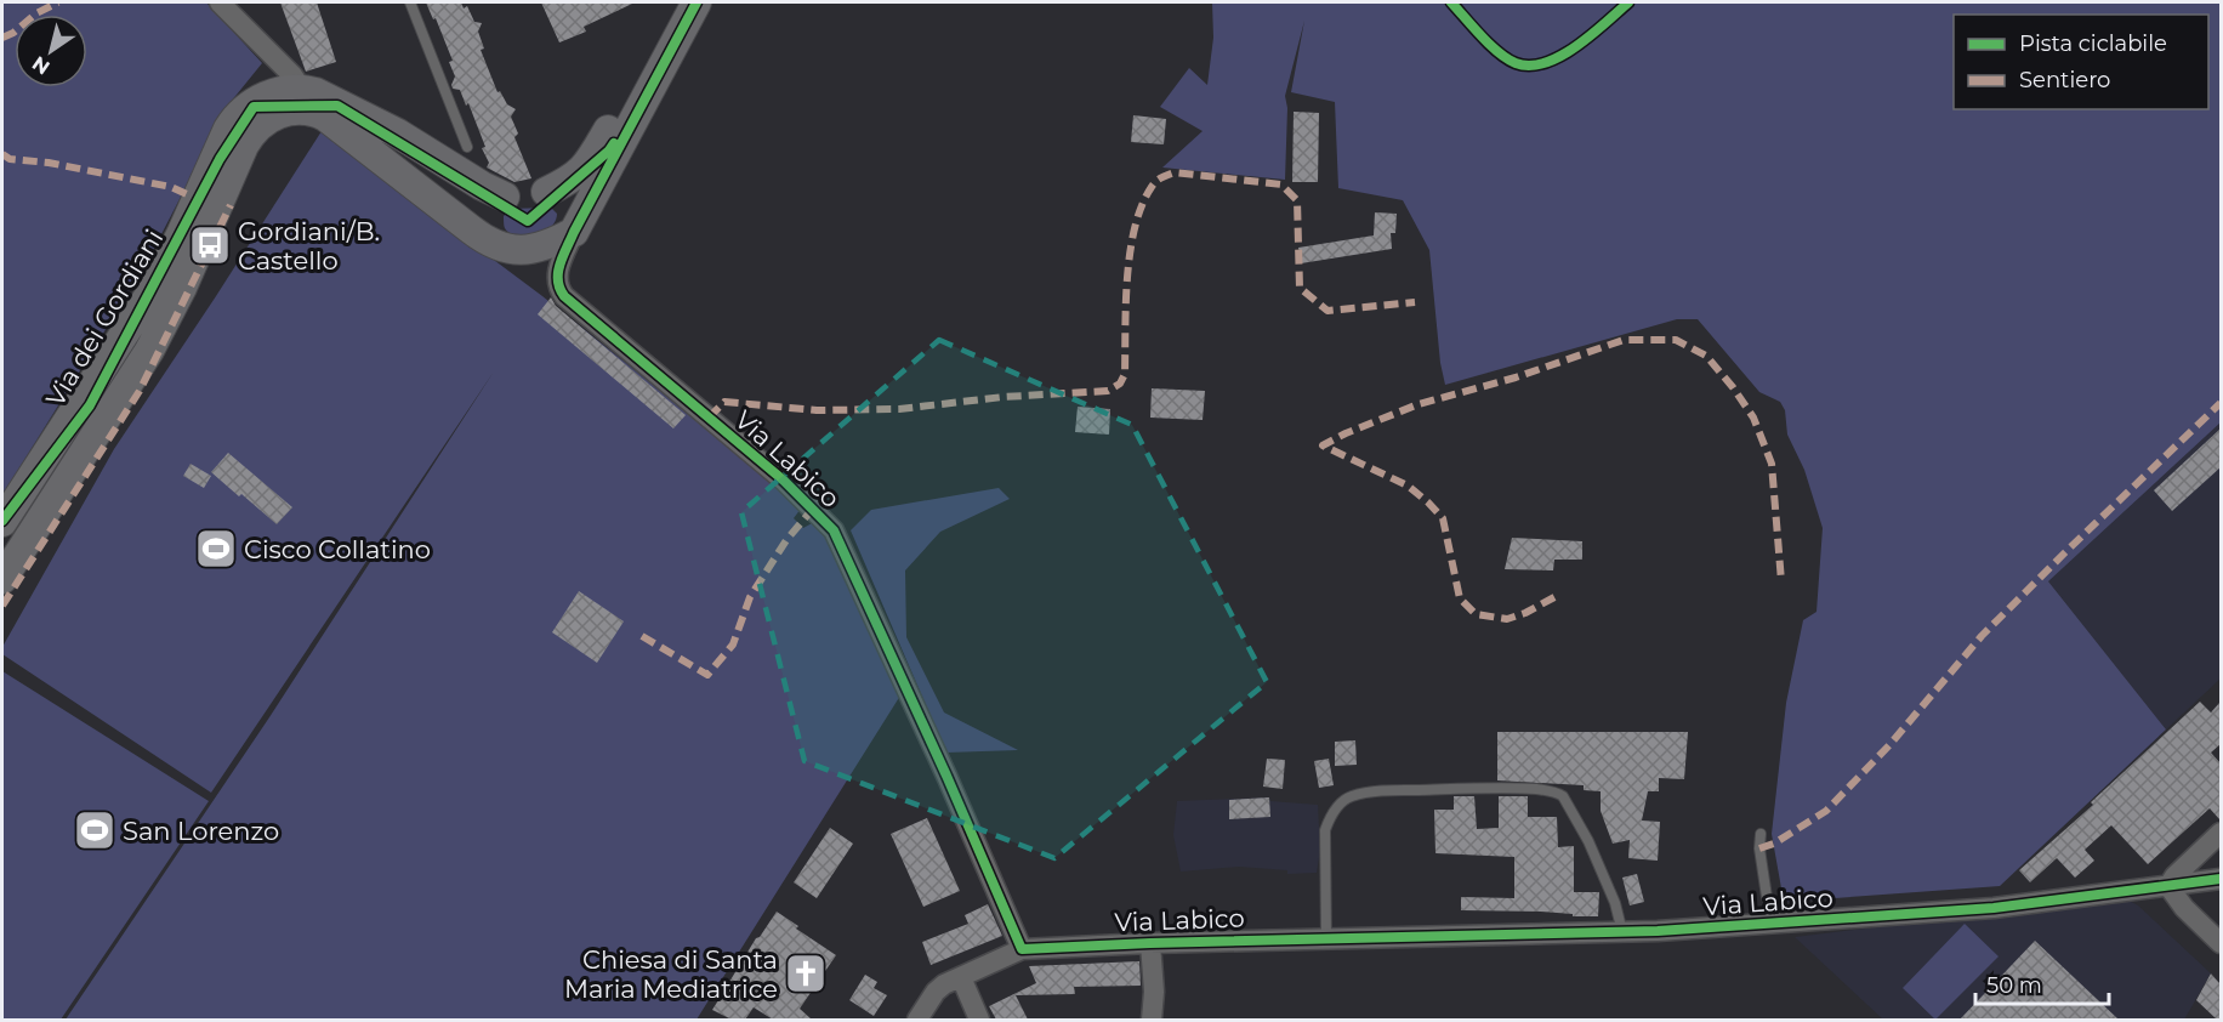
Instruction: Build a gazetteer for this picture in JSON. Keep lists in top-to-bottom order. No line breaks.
{"streets":{"street":["Via dei Gordiani","Via Labico"]},"crossings":[["Via dei Gordiani","Via Labico"]],"places":{"bus stop":["Gordiani/B. Castello"],"sports":["Cisco Collatino","San Lorenzo"],"church":["Chiesa di Santa Maria Mediatrice"]},"legend":["Pista ciclabile","Sentiero"],"scale_bar":"50 m","north":"bottom left"}
